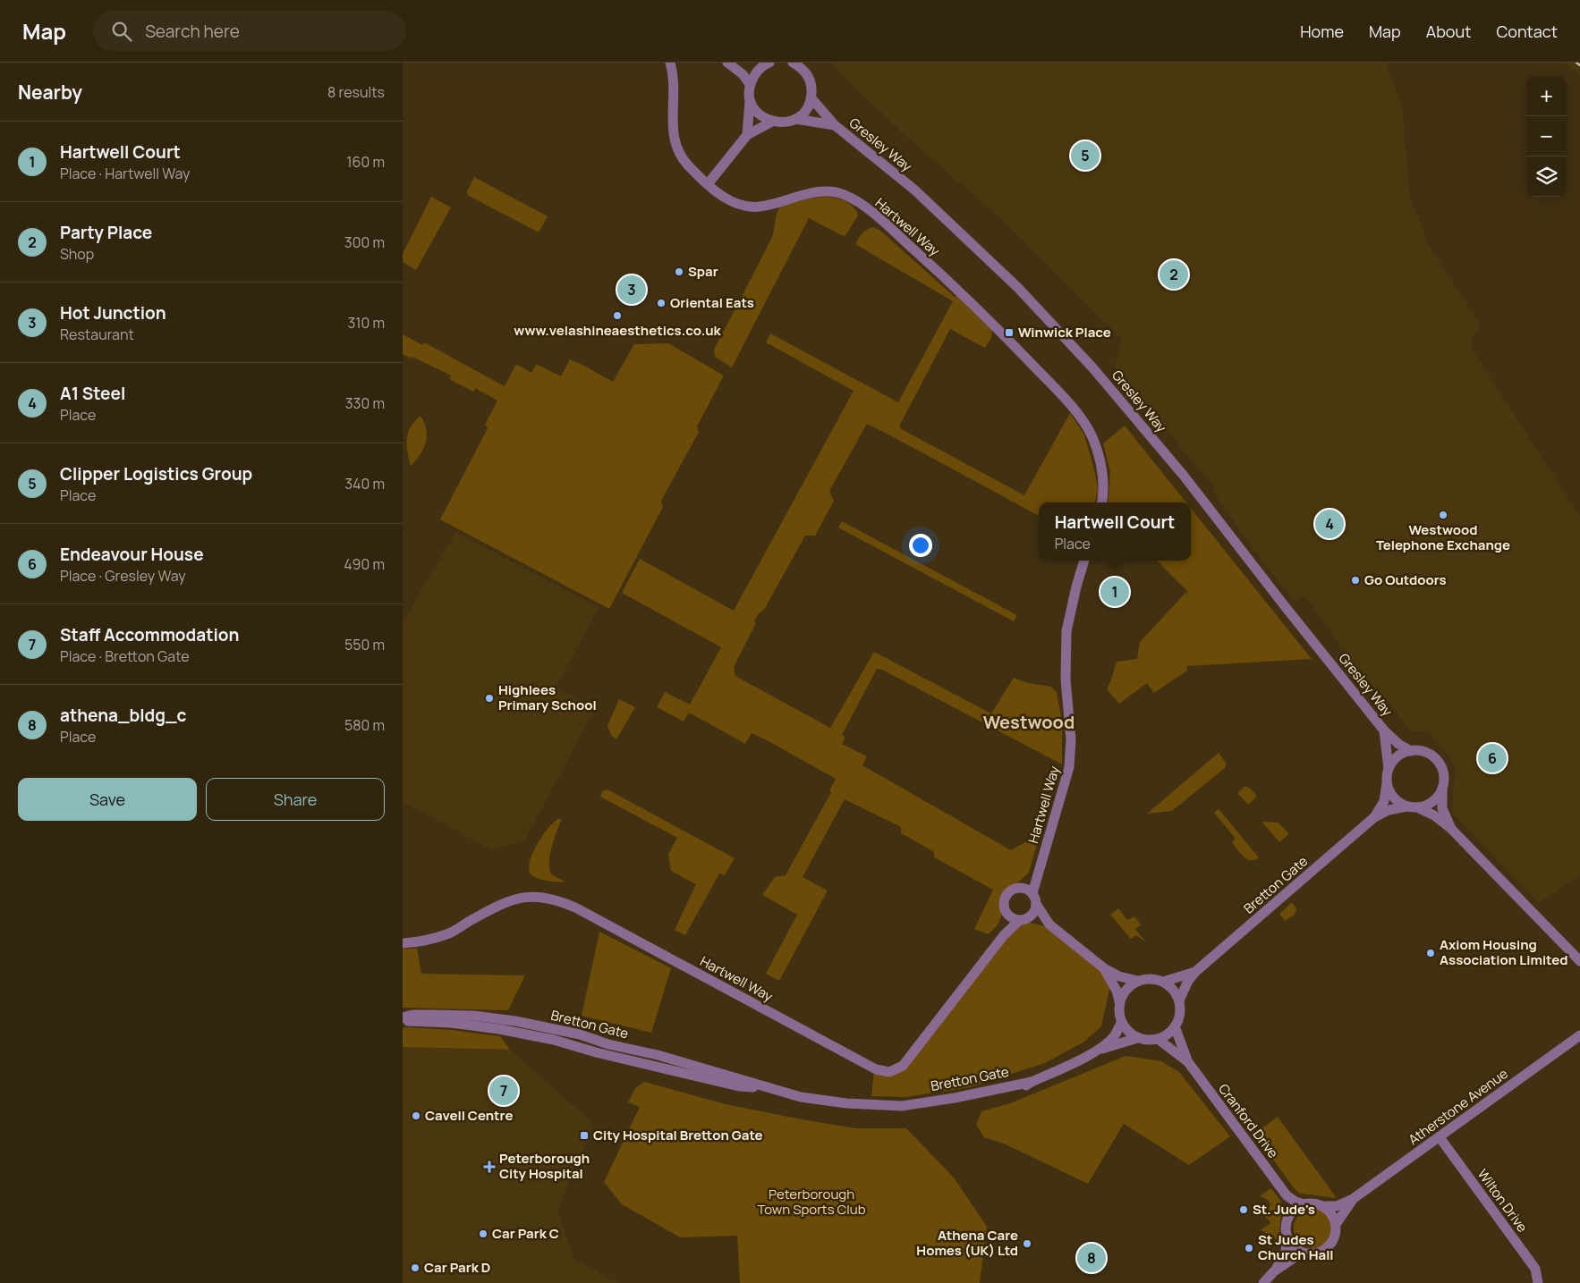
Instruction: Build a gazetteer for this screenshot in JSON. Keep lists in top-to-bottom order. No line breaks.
{"streets":{"street":["Gresley Way","Hartwell Way","Bretton Gate","Atherstone Avenue","Cranford Drive","Wilton Drive"]},"crossings":[["Gresley Way","Bretton Gate"],["Bretton Gate","Cranford Drive"],["Atherstone Avenue","Cranford Drive"],["Atherstone Avenue","Wilton Drive"]],"districts":["Westwood"],"parks":["Peterborough Town Sports Club"],"places":{"other":["Spar","Oriental Eats","www.velashineaesthetics.co.uk","Westwood Telephone Exchange","Go Outdoors","Highlees Primary School","Axiom Housing Association Limited","Cavell Centre","St. Jude's","Car Park C","Athena Care Homes (UK) Ltd","St Judes Church Hall","Car Park D"],"transit":["Winwick Place","City Hospital Bretton Gate"],"health":["Peterborough City Hospital"]},"page":{"header":"Map","search":"Search here","nav":["Home","Map","About","Contact"],"heading":["Nearby","8 results"],"map_buttons":["+","−"],"list":[{"mark":"1","name":"Hartwell Court","note":"Place · Hartwell Way","value":"160 m"},{"mark":"2","name":"Party Place","note":"Shop","value":"300 m"},{"mark":"3","name":"Hot Junction","note":"Restaurant","value":"310 m"},{"mark":"4","name":"A1 Steel","note":"Place","value":"330 m"},{"mark":"5","name":"Clipper Logistics Group","note":"Place","value":"340 m"},{"mark":"6","name":"Endeavour House","note":"Place · Gresley Way","value":"490 m"},{"mark":"7","name":"Staff Accommodation","note":"Place · Bretton Gate","value":"550 m"},{"mark":"8","name":"athena_bldg_c","note":"Place","value":"580 m"}],"pins":["5","2","3","4","1","6","7","8"],"popup":["Hartwell Court","Place"],"buttons":["Save","Share"]}}
